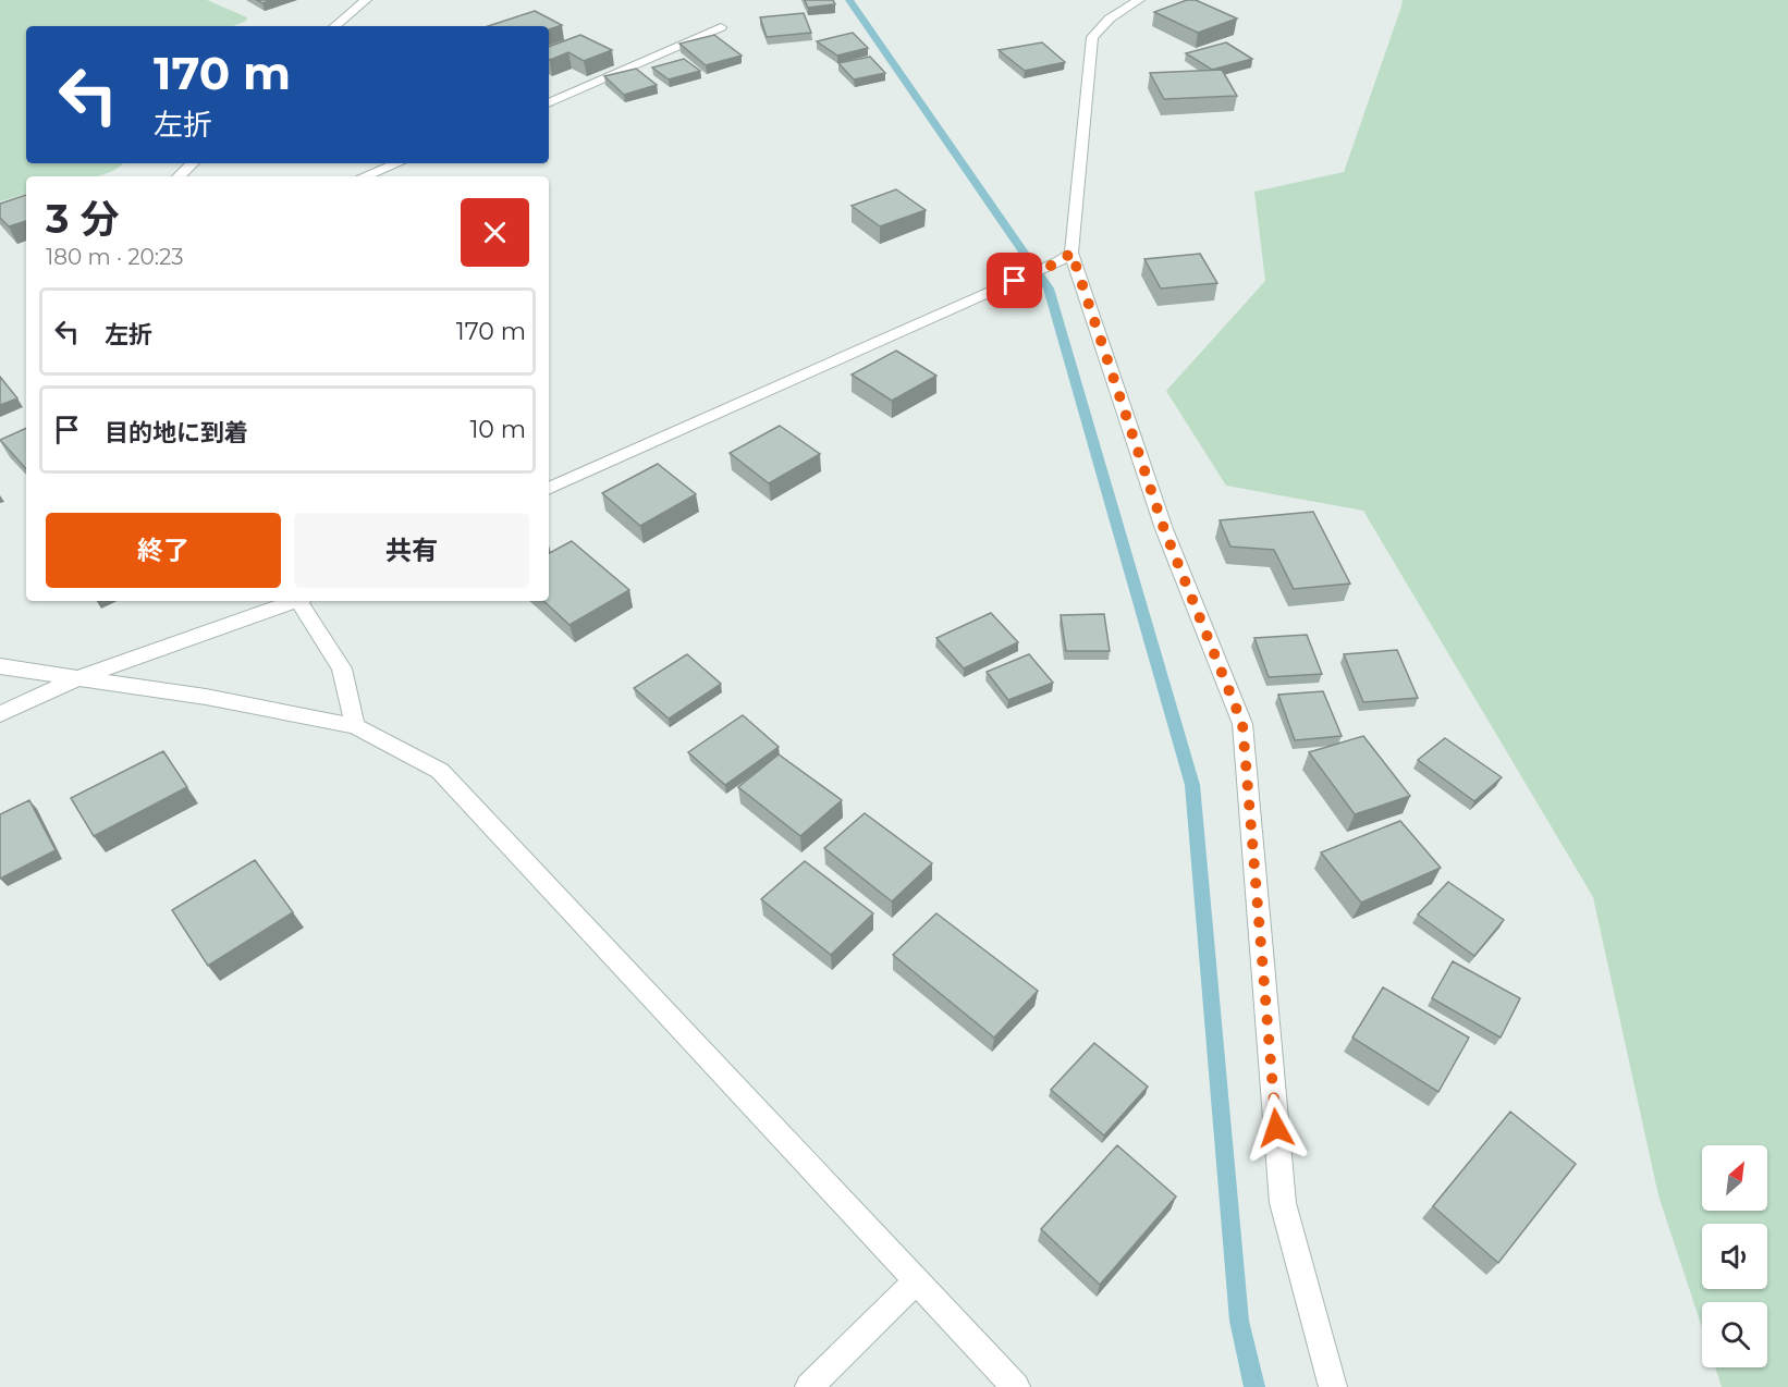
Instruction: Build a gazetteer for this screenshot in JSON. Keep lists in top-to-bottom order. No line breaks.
{"north":"top right","page":{"turn":["170 m","左折"],"heading":["3 分","180 m · 20:23"],"list":[{"name":"左折","value":"170 m"},{"name":"目的地に到着","value":"10 m"}],"buttons":["終了","共有"]}}
